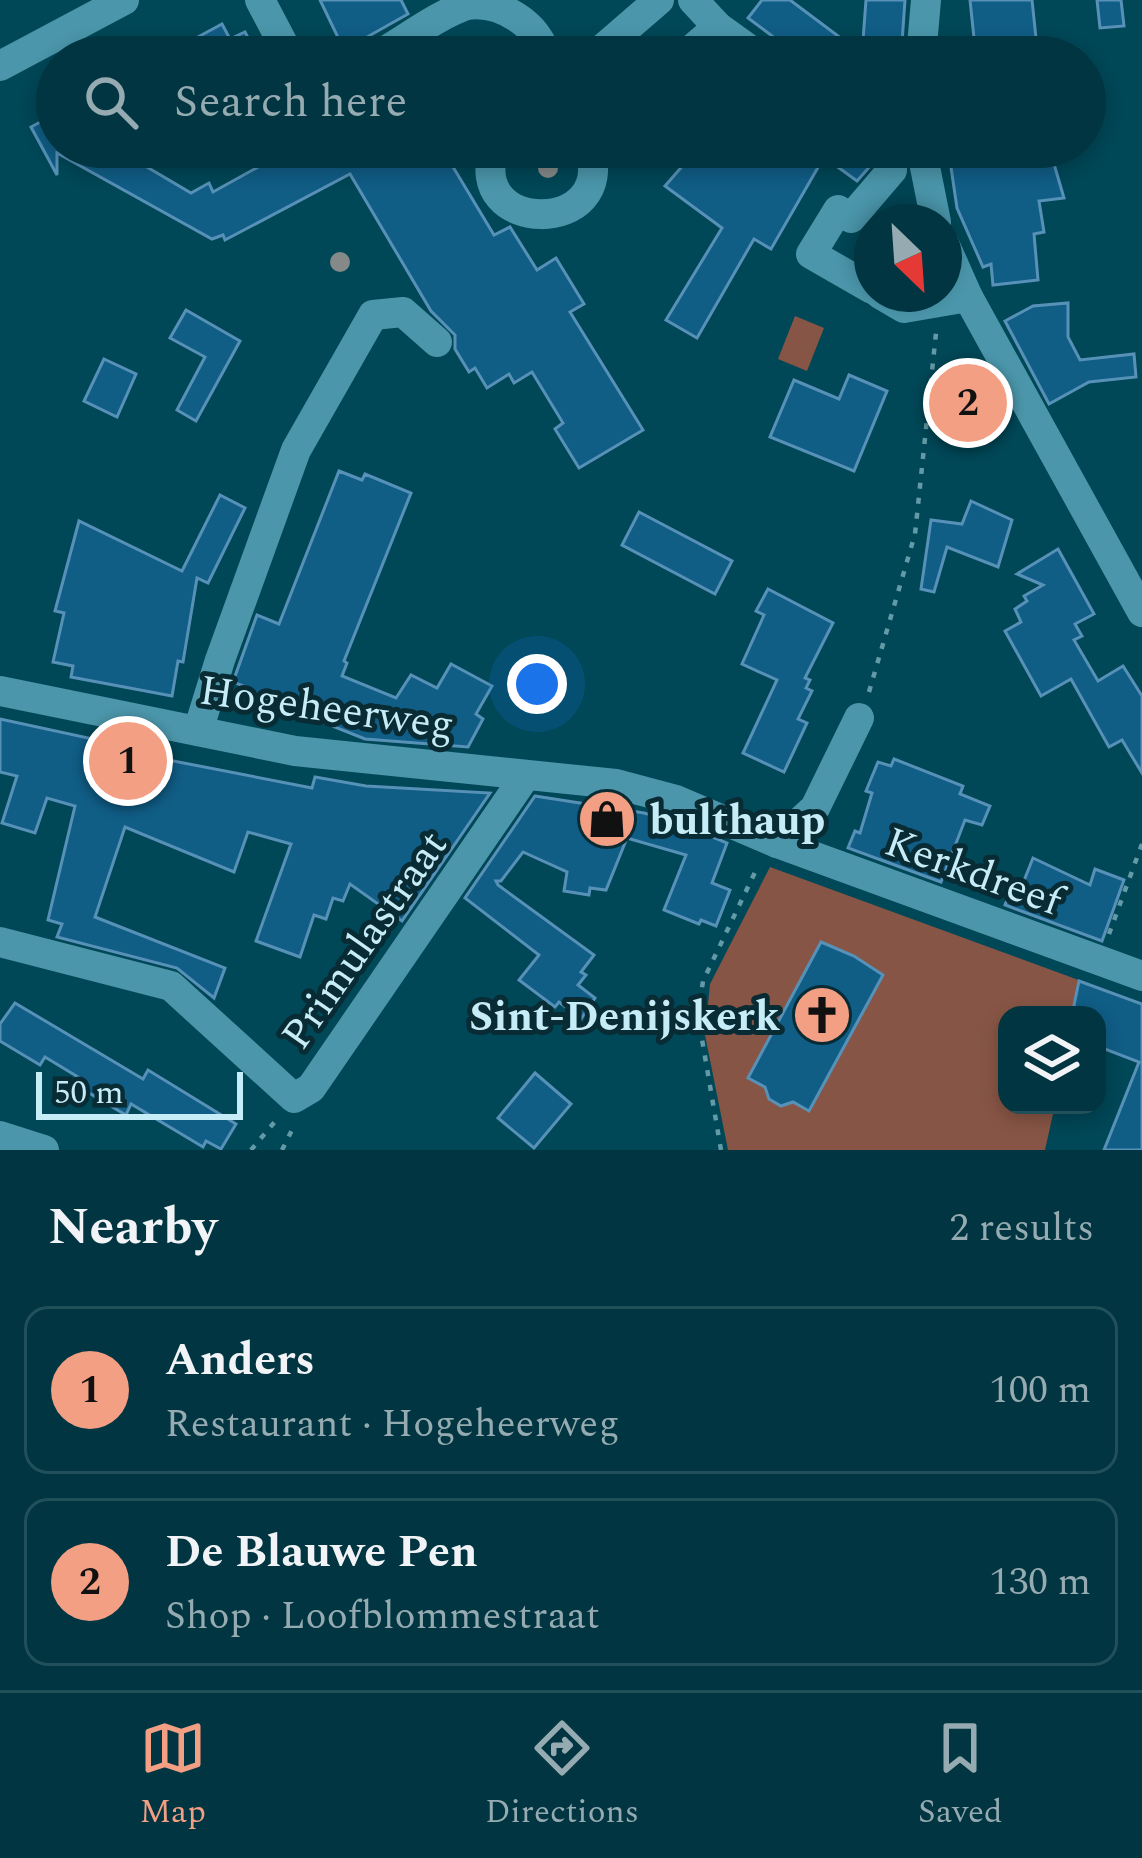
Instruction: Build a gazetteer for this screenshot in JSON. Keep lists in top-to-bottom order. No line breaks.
{"streets":{"street":["Hogeheerweg","Kerkdreef","Primulastraat"]},"crossings":[["Hogeheerweg","Kerkdreef"],["Hogeheerweg","Primulastraat"]],"places":{"shop":["bulthaup"],"church":["Sint-Denijskerk"]},"scale_bar":"50 m","north":"bottom right","page":{"search":"Search here","pins":["2","1"],"scale":"50 m","heading":["Nearby","2 results"],"list":[{"mark":"1","name":"Anders","note":"Restaurant · Hogeheerweg","value":"100 m"},{"mark":"2","name":"De Blauwe Pen","note":"Shop · Loofblommestraat","value":"130 m"}],"nav":["Map","Directions","Saved"]}}
